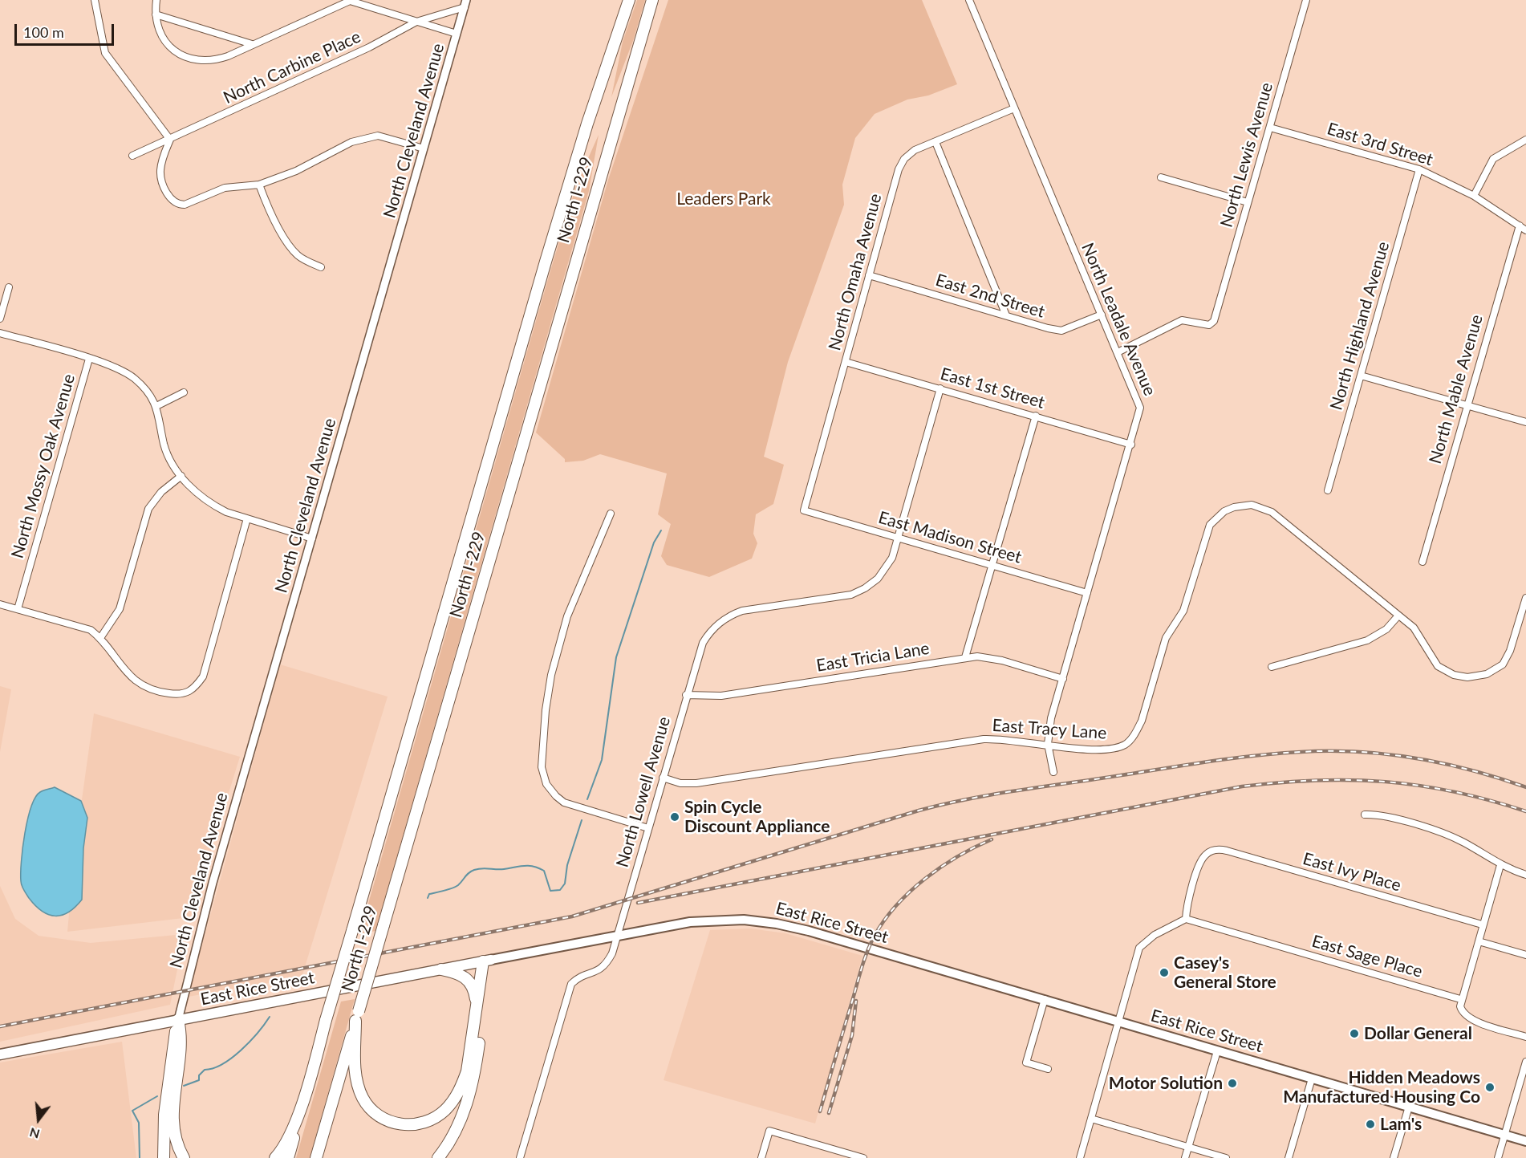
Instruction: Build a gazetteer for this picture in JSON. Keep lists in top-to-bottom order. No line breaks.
{"streets":{"highway":["North I-229"],"main road":["East Rice Street"],"street":["North Carbine Place","North Cleveland Avenue","East 3rd Street","North Lewis Avenue","North Omaha Avenue","East 2nd Street","North Leadale Avenue","North Highland Avenue","East 1st Street","North Mable Avenue","North Mossy Oak Avenue","East Madison Street","East Tricia Lane","East Tracy Lane","North Lowell Avenue","East Ivy Place","East Sage Place"]},"crossings":[["North Carbine Place","North Cleveland Avenue"],["North Cleveland Avenue","East Rice Street"],["East 3rd Street","North Lewis Avenue"],["East 3rd Street","North Highland Avenue"],["East 3rd Street","North Mable Avenue"],["North Lewis Avenue","North Leadale Avenue"],["North Omaha Avenue","East 2nd Street"],["North Omaha Avenue","North Leadale Avenue"],["North Omaha Avenue","East 1st Street"],["North Omaha Avenue","East Madison Street"],["East 2nd Street","North Leadale Avenue"],["North Leadale Avenue","East 1st Street"],["North Leadale Avenue","East Madison Street"],["North Leadale Avenue","East Tricia Lane"],["North Leadale Avenue","East Tracy Lane"],["East 1st Street","North Lowell Avenue"],["East Madison Street","North Lowell Avenue"],["East Tricia Lane","North Lowell Avenue"],["East Tracy Lane","North Lowell Avenue"],["North Lowell Avenue","East Rice Street"],["East Ivy Place","East Sage Place"]],"parks":["Leaders Park"],"places":["Spin Cycle Discount Appliance","Casey's General Store","Dollar General","Motor Solution","Hidden Meadows Manufactured Housing Co","Lam's"],"scale_bar":"100 m","north":"bottom"}
